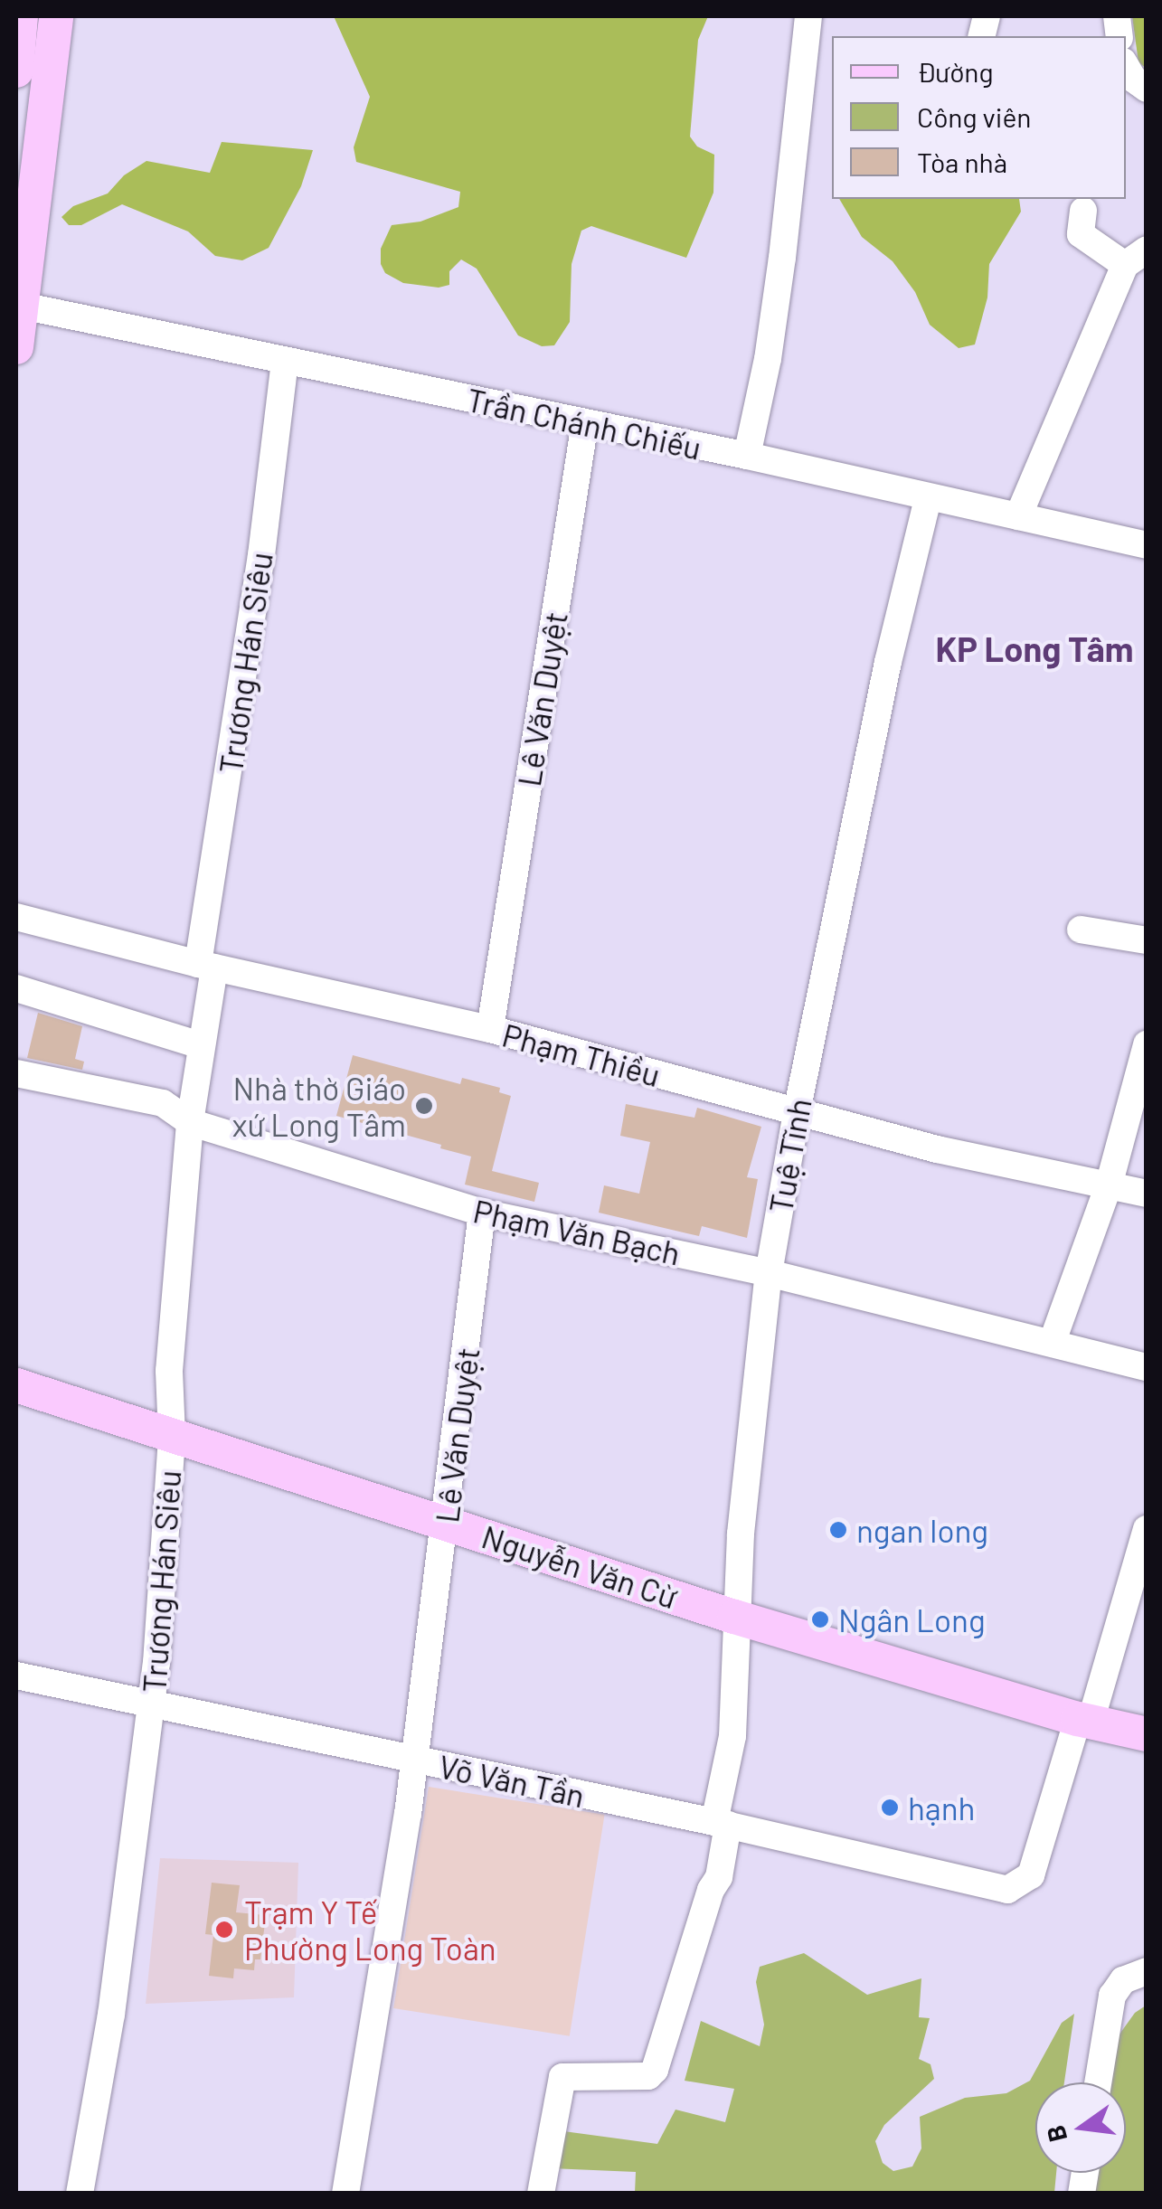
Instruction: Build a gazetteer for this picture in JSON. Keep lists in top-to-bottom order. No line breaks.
{"streets":{"main road":["Nguyễn Văn Cừ"],"street":["Trần Chánh Chiếu","Trương Hán Siêu","Lê Văn Duyệt","Phạm Thiều","Tuệ Tĩnh","Phạm Văn Bạch","Võ Văn Tần"]},"crossings":[["Trần Chánh Chiếu","Trương Hán Siêu"],["Trần Chánh Chiếu","Lê Văn Duyệt"],["Trần Chánh Chiếu","Tuệ Tĩnh"],["Trương Hán Siêu","Phạm Thiều"],["Trương Hán Siêu","Phạm Văn Bạch"],["Trương Hán Siêu","Nguyễn Văn Cừ"],["Trương Hán Siêu","Võ Văn Tần"],["Lê Văn Duyệt","Phạm Thiều"],["Lê Văn Duyệt","Phạm Văn Bạch"],["Lê Văn Duyệt","Nguyễn Văn Cừ"],["Lê Văn Duyệt","Võ Văn Tần"],["Phạm Thiều","Tuệ Tĩnh"],["Tuệ Tĩnh","Phạm Văn Bạch"],["Tuệ Tĩnh","Nguyễn Văn Cừ"],["Tuệ Tĩnh","Võ Văn Tần"],["Nguyễn Văn Cừ","Võ Văn Tần"]],"districts":["KP Long Tâm"],"places":["Nhà thờ Giáo xứ Long Tâm","ngan long","Ngân Long","hạnh","Trạm Y Tế Phường Long Toàn"],"legend":["Đường","Công viên","Tòa nhà"],"north":"left"}
